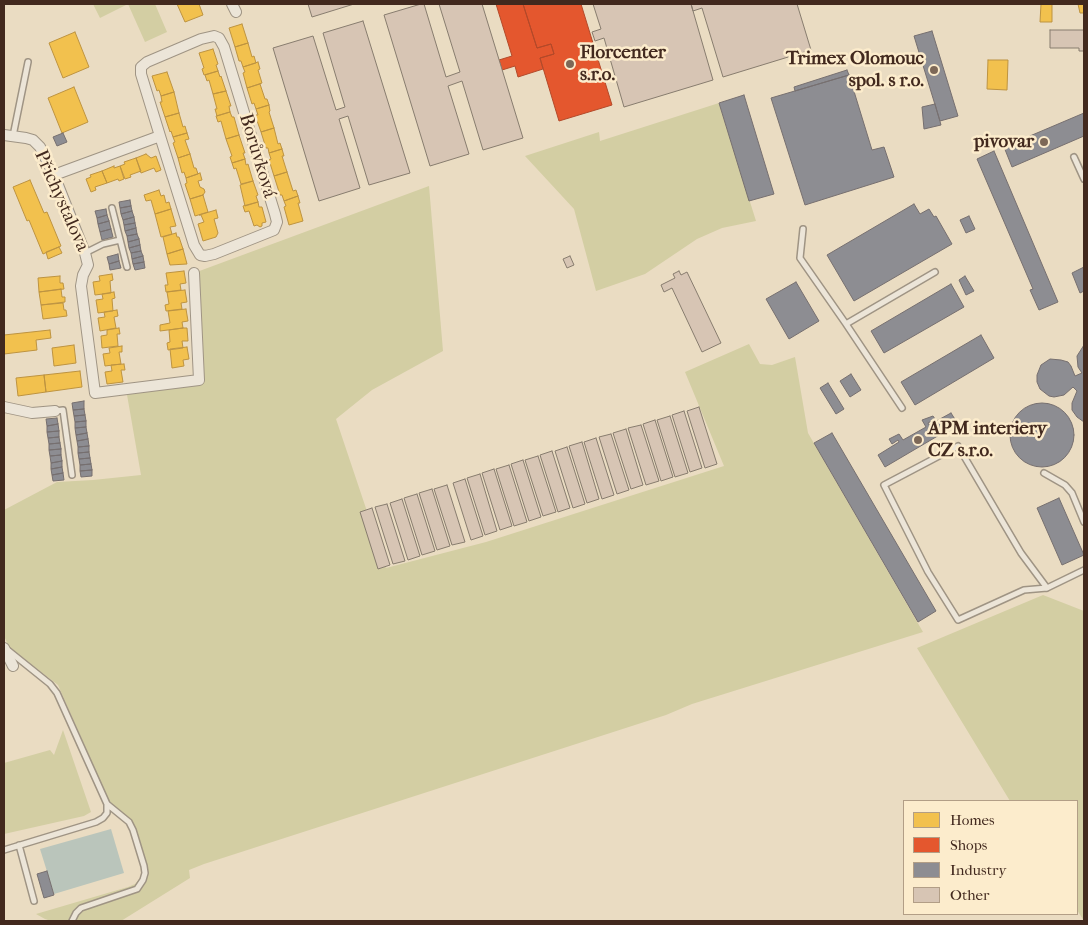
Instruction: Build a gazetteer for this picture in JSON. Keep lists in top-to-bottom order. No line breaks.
{"streets":{"street":["Borůvková","Přichystalova"]},"places":["Florcenter s.r.o.","Trimex Olomouc spol. s r.o.","pivovar","APM interiery CZ s.r.o."],"legend":["Homes","Shops","Industry","Other"]}
